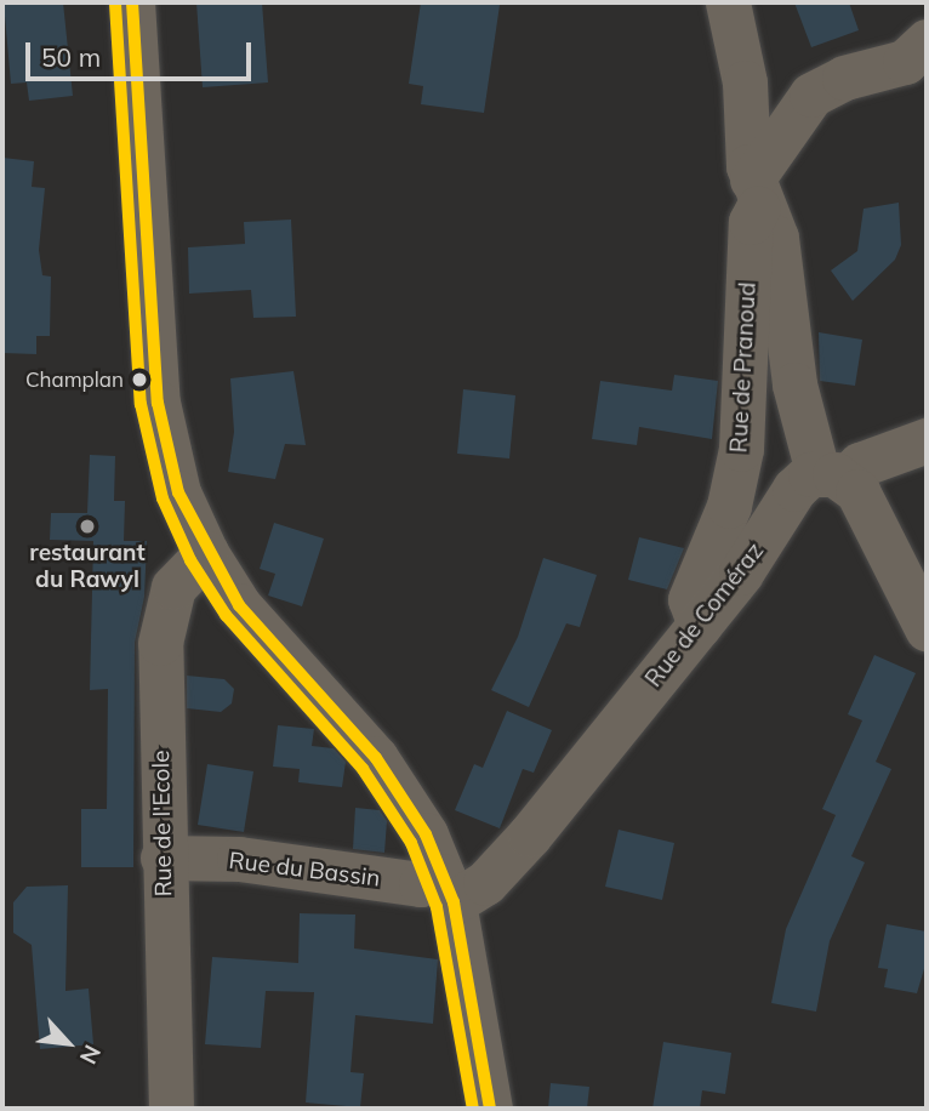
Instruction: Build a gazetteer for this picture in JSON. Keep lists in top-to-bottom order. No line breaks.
{"streets":{"street":["Rue de Pranoud","Rue de Coméraz","Rue de l'Ecole","Rue du Bassin"]},"crossings":[["Rue de Pranoud","Rue de Coméraz"],["Rue de Coméraz","Rue du Bassin"],["Rue de l'Ecole","Rue du Bassin"]],"places":["Champlan","restaurant du Rawyl"],"scale_bar":"50 m","north":"bottom right"}
